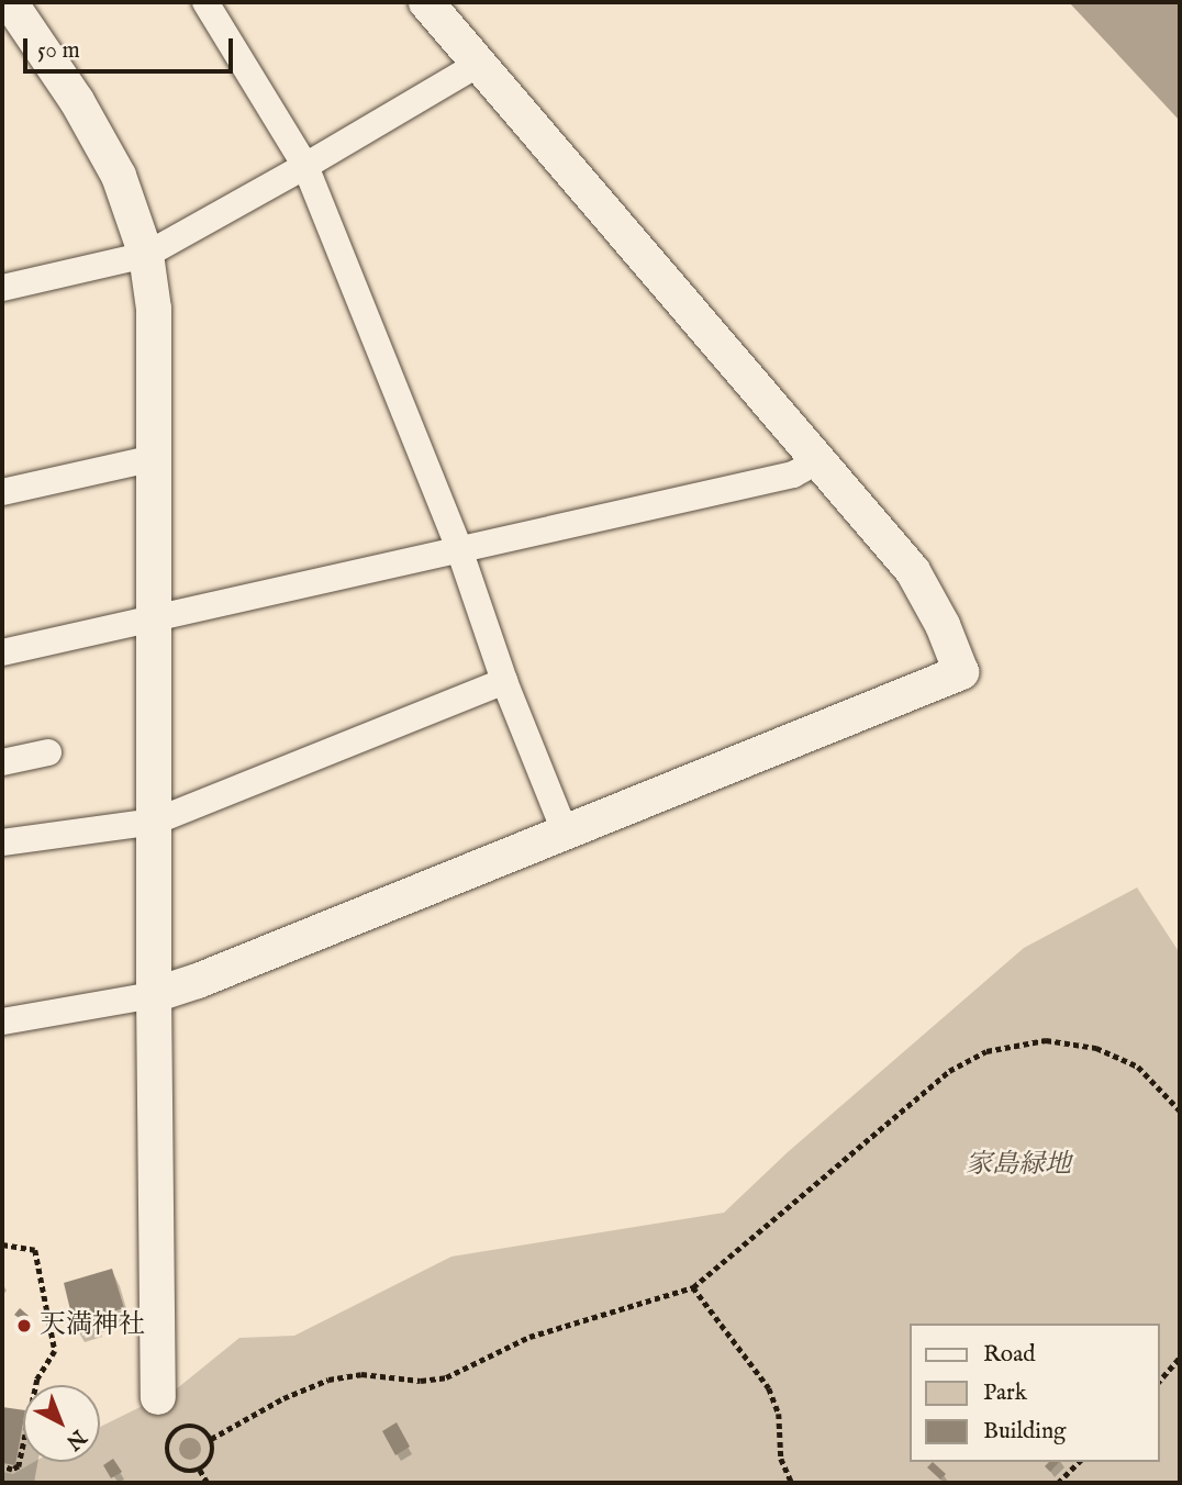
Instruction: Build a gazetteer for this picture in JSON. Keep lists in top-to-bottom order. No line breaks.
{"parks":["家島緑地"],"places":["天満神社"],"legend":["Road","Park","Building"],"scale_bar":"50 m","north":"bottom right"}
